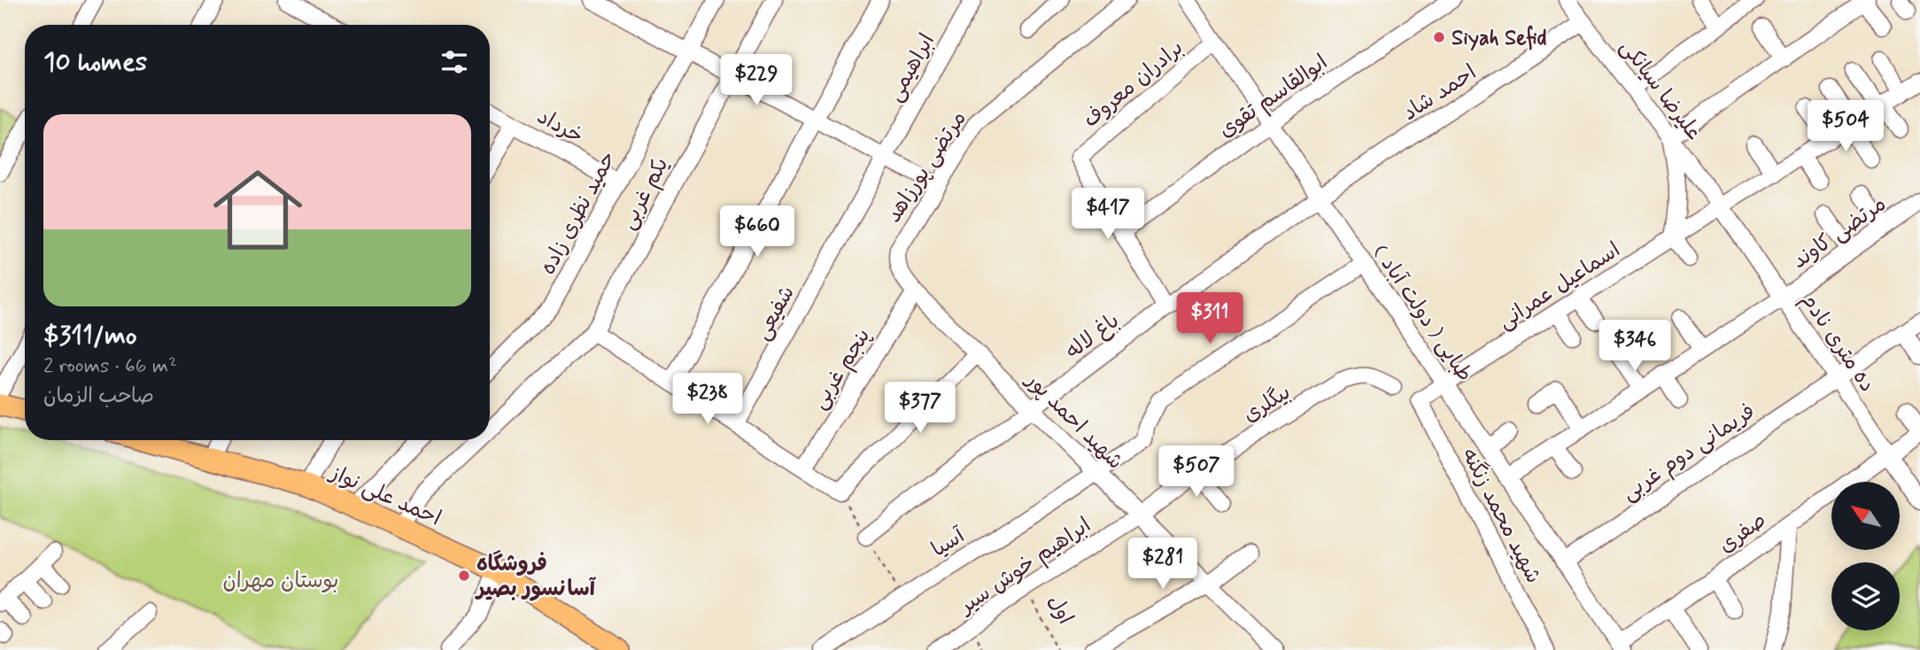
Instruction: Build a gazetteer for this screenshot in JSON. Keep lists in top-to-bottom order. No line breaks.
{"streets":{"main road":["احمد علی نواز"],"street":["ابراهیمی","برادران معروف","علیرضا سیانکی","احمد شاد","ابوالقاسم تقوی","خرداد","مرتضی پورزاهد","یکم غربی","حمید نظری زاده","مرتضی کاوند","اسماعیل عمرانی","شفیعی","طبایی ( دولت آباد )","باغ لاله","ده متری نادم","پنجم غربی","بیگلری","شهید احمد پور","فریمانی دوم غربی","شهید محمد زنگنه","صفری","آسیا","ابراهیم خوش سیر"],"path":["اول"]},"crossings":[["ابراهیمی","شفیعی"],["برادران معروف","ابوالقاسم تقوی"],["برادران معروف","طبایی ( دولت آباد )"],["علیرضا سیانکی","احمد شاد"],["علیرضا سیانکی","اسماعیل عمرانی"],["علیرضا سیانکی","ده متری نادم"],["احمد شاد","طبایی ( دولت آباد )"],["احمد شاد","باغ لاله"],["ابوالقاسم تقوی","طبایی ( دولت آباد )"],["خرداد","حمید نظری زاده"],["مرتضی پورزاهد","شهید احمد پور"],["یکم غربی","احمد علی نواز"],["مرتضی کاوند","طبایی ( دولت آباد )"],["مرتضی کاوند","ده متری نادم"],["اسماعیل عمرانی","طبایی ( دولت آباد )"],["اسماعیل عمرانی","ده متری نادم"],["اسماعیل عمرانی","شهید محمد زنگنه"],["طبایی ( دولت آباد )","باغ لاله"],["طبایی ( دولت آباد )","فریمانی دوم غربی"],["طبایی ( دولت آباد )","صفری"],["طبایی ( دولت آباد )","آسیا"],["باغ لاله","شهید احمد پور"],["ده متری نادم","فریمانی دوم غربی"],["ده متری نادم","صفری"],["پنجم غربی","شهید احمد پور"],["بیگلری","شهید احمد پور"],["بیگلری","ابراهیم خوش سیر"],["شهید احمد پور","آسیا"],["شهید احمد پور","ابراهیم خوش سیر"],["ابراهیم خوش سیر","اول"]],"parks":["بوستان مهران"],"places":["Siyah Sefid","فروشگاه آسانسور بصیر"],"north":"top left","page":{"heading":"10 homes","price":["$229","$504","$417","$660","$311","$346","$238","$377","$507","$281"],"list":[{"name":"$311/mo","note":"2 rooms · 66 m² · صاحب الزمان"}]}}
